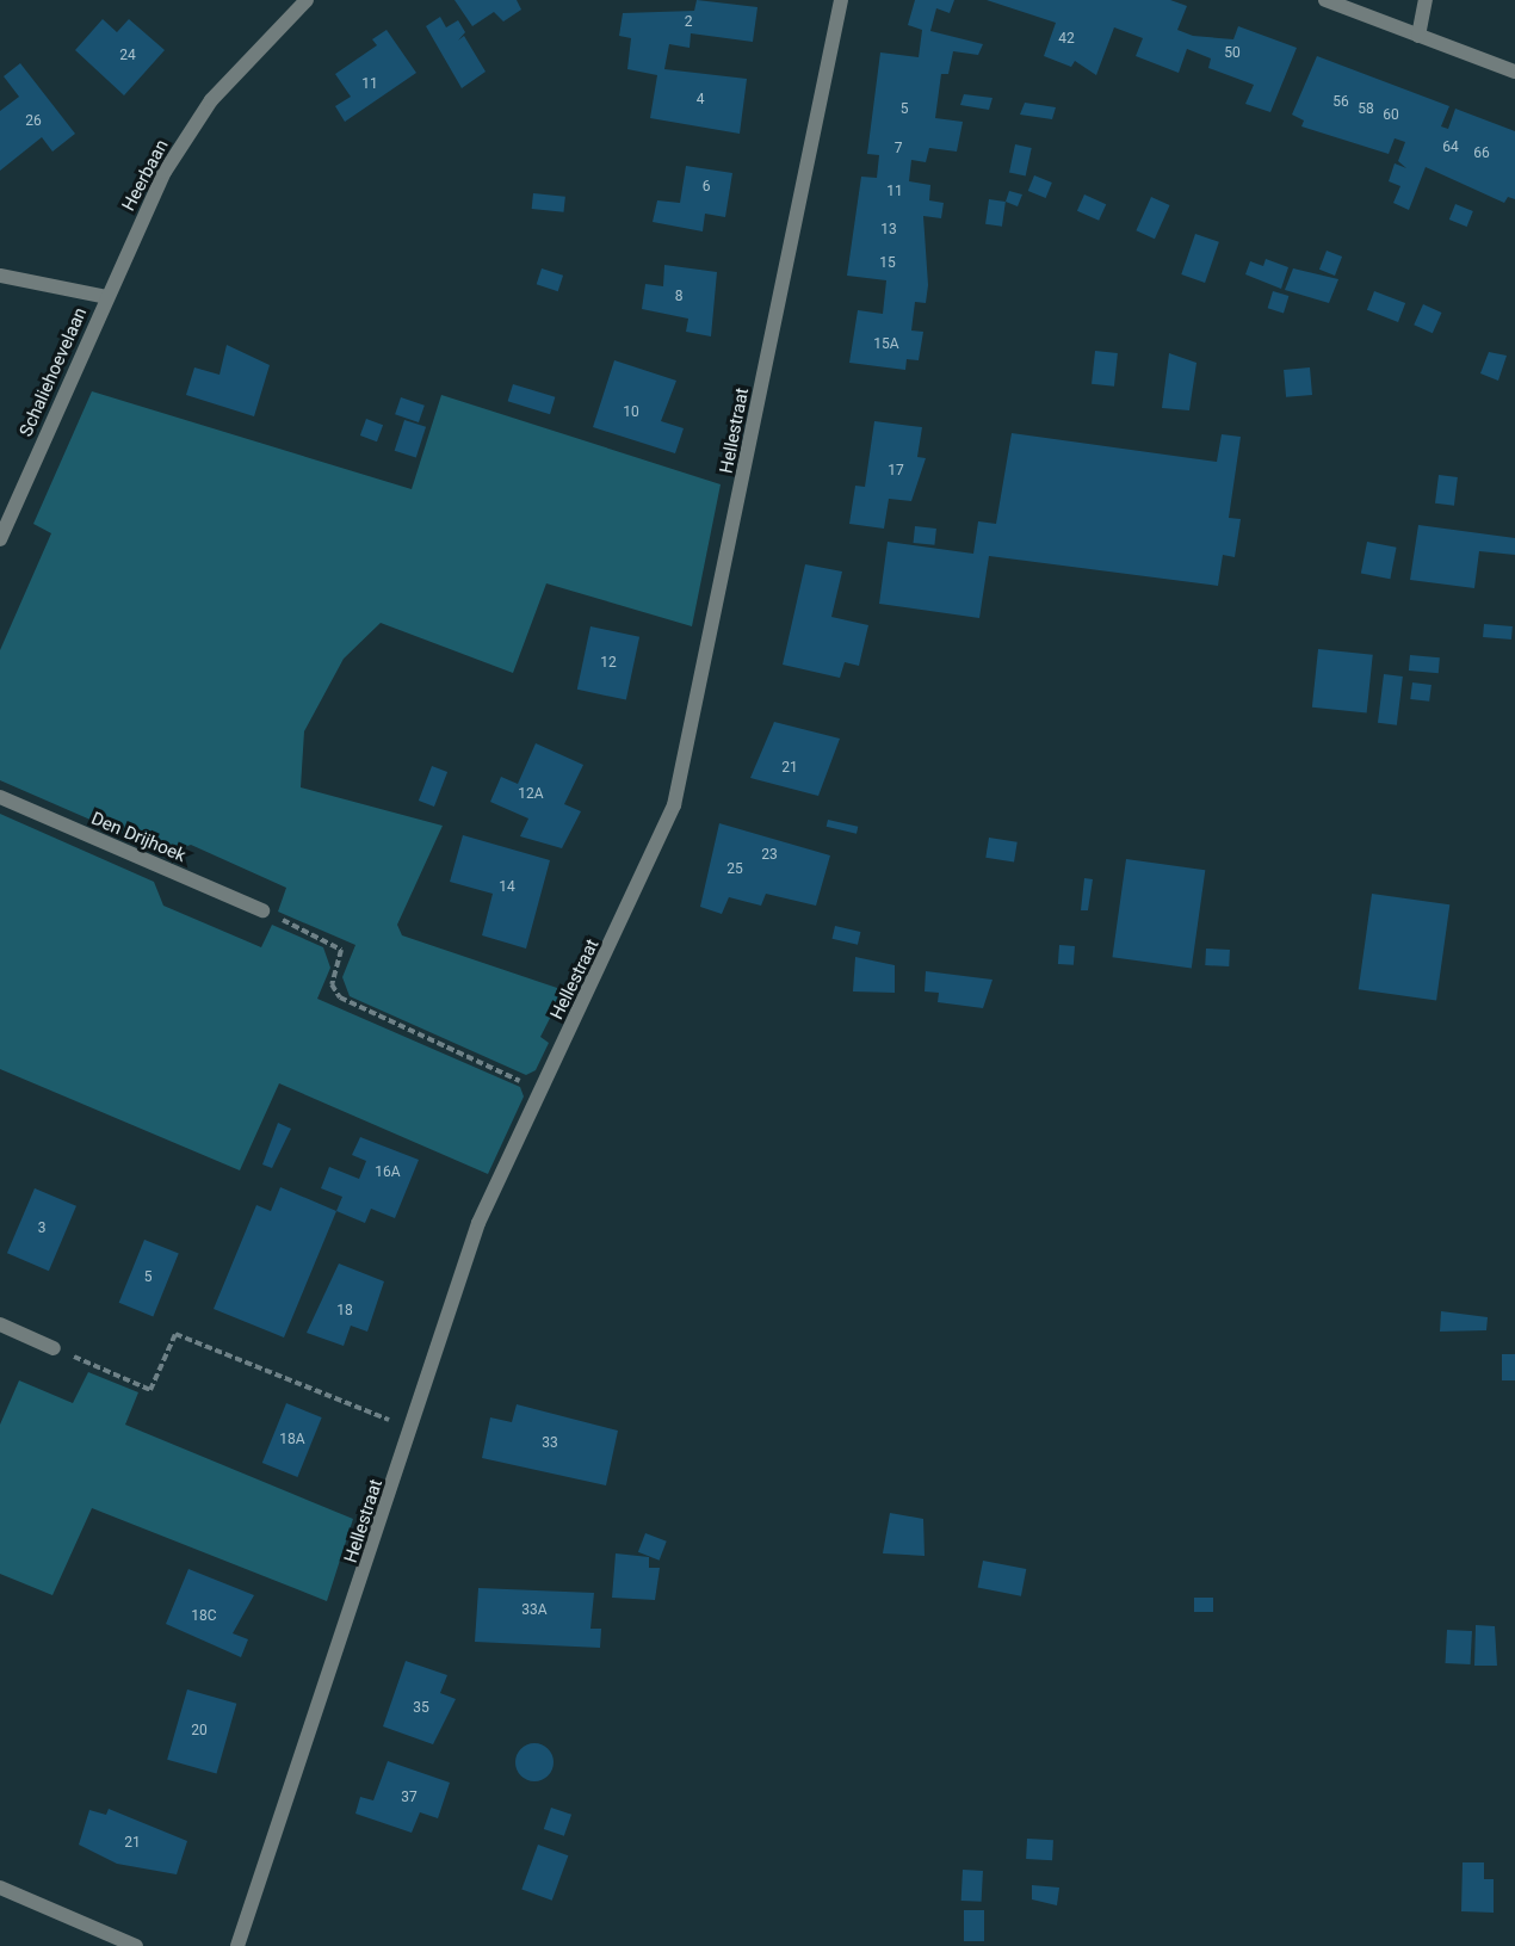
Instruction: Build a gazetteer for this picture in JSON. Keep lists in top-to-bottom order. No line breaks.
{"streets":{"street":["Heerbaan","Schaliehoevelaan","Hellestraat","Den Drijhoek"]},"crossings":[["Heerbaan","Schaliehoevelaan"]],"house_numbers":["2","42","50","24","11","4","56","5","58","60","26","64","7","66","6","11","13","15","8","15A","10","17","12","21","12A","23","25","14","16A","3","5","18","18A","33","33A","18C","35","20","37","21"]}
